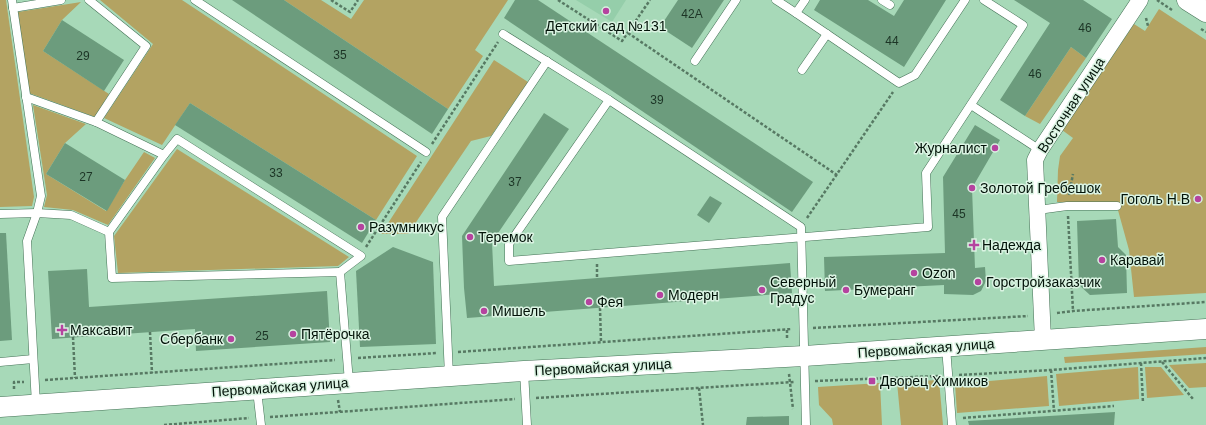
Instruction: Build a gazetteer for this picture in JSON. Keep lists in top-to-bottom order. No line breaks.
{"streets":{"street":["Восточная улица","Первомайская улица"]},"crossings":[["Восточная улица","Первомайская улица"]],"places":{"other":["Детский сад №131","Журналист","Золотой Гребешок","Гоголь Н.В","Разумникус","Теремок","Каравай","Ozon","Горстройзаказчик","Северный Градус","Бумеранг","Модерн","Фея","Мишель","Пятёрочка","Сбербанк"],"health":["Надежда","Максавит"],"transit":["Дворец Химиков"]},"house_numbers":["42А","46","44","35","29","46","39","33","27","37","45","25"]}
